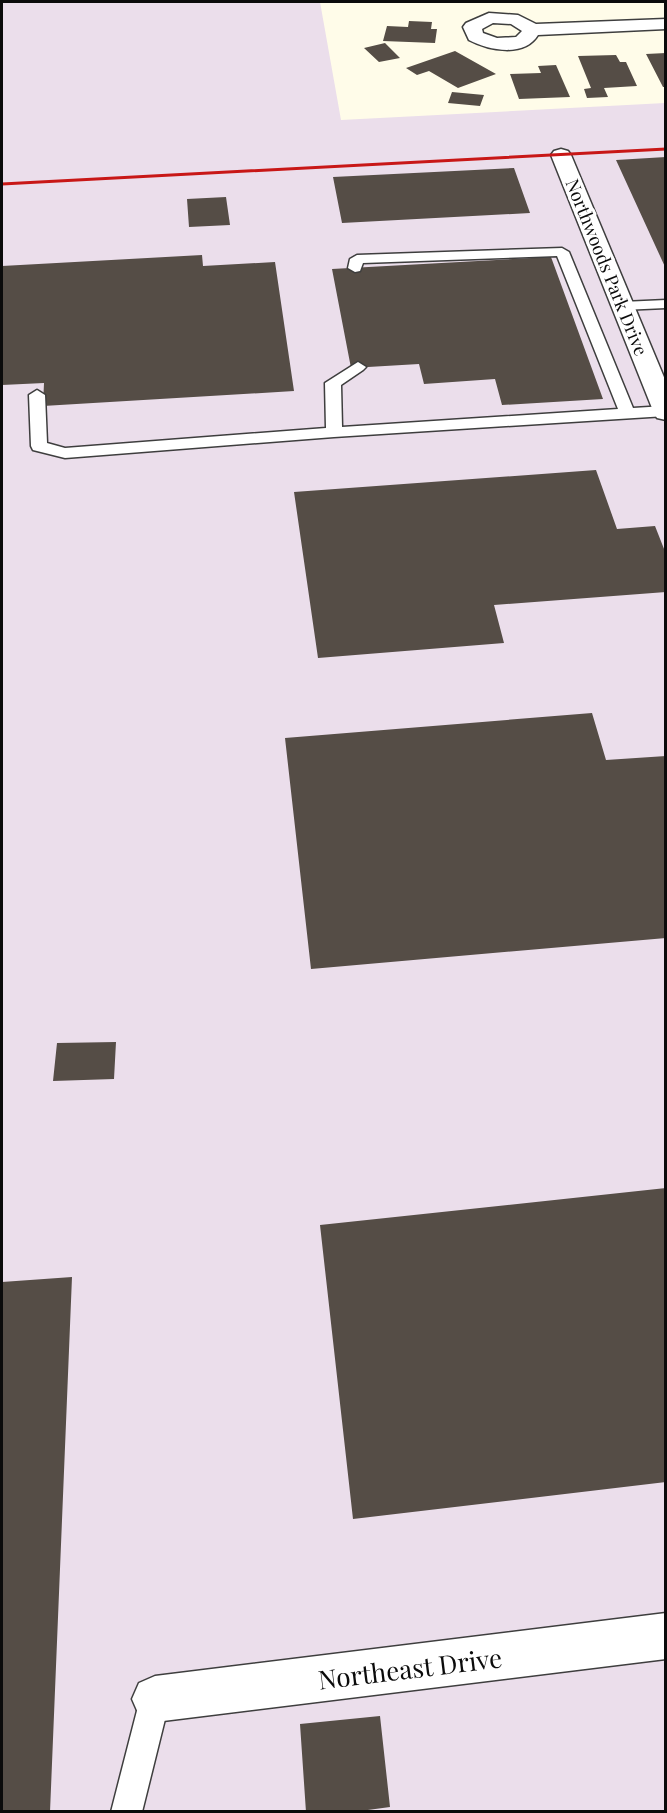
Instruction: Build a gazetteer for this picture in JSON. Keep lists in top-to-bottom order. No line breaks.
{"streets":{"street":["Northwoods Park Drive","Northeast Drive"]}}
